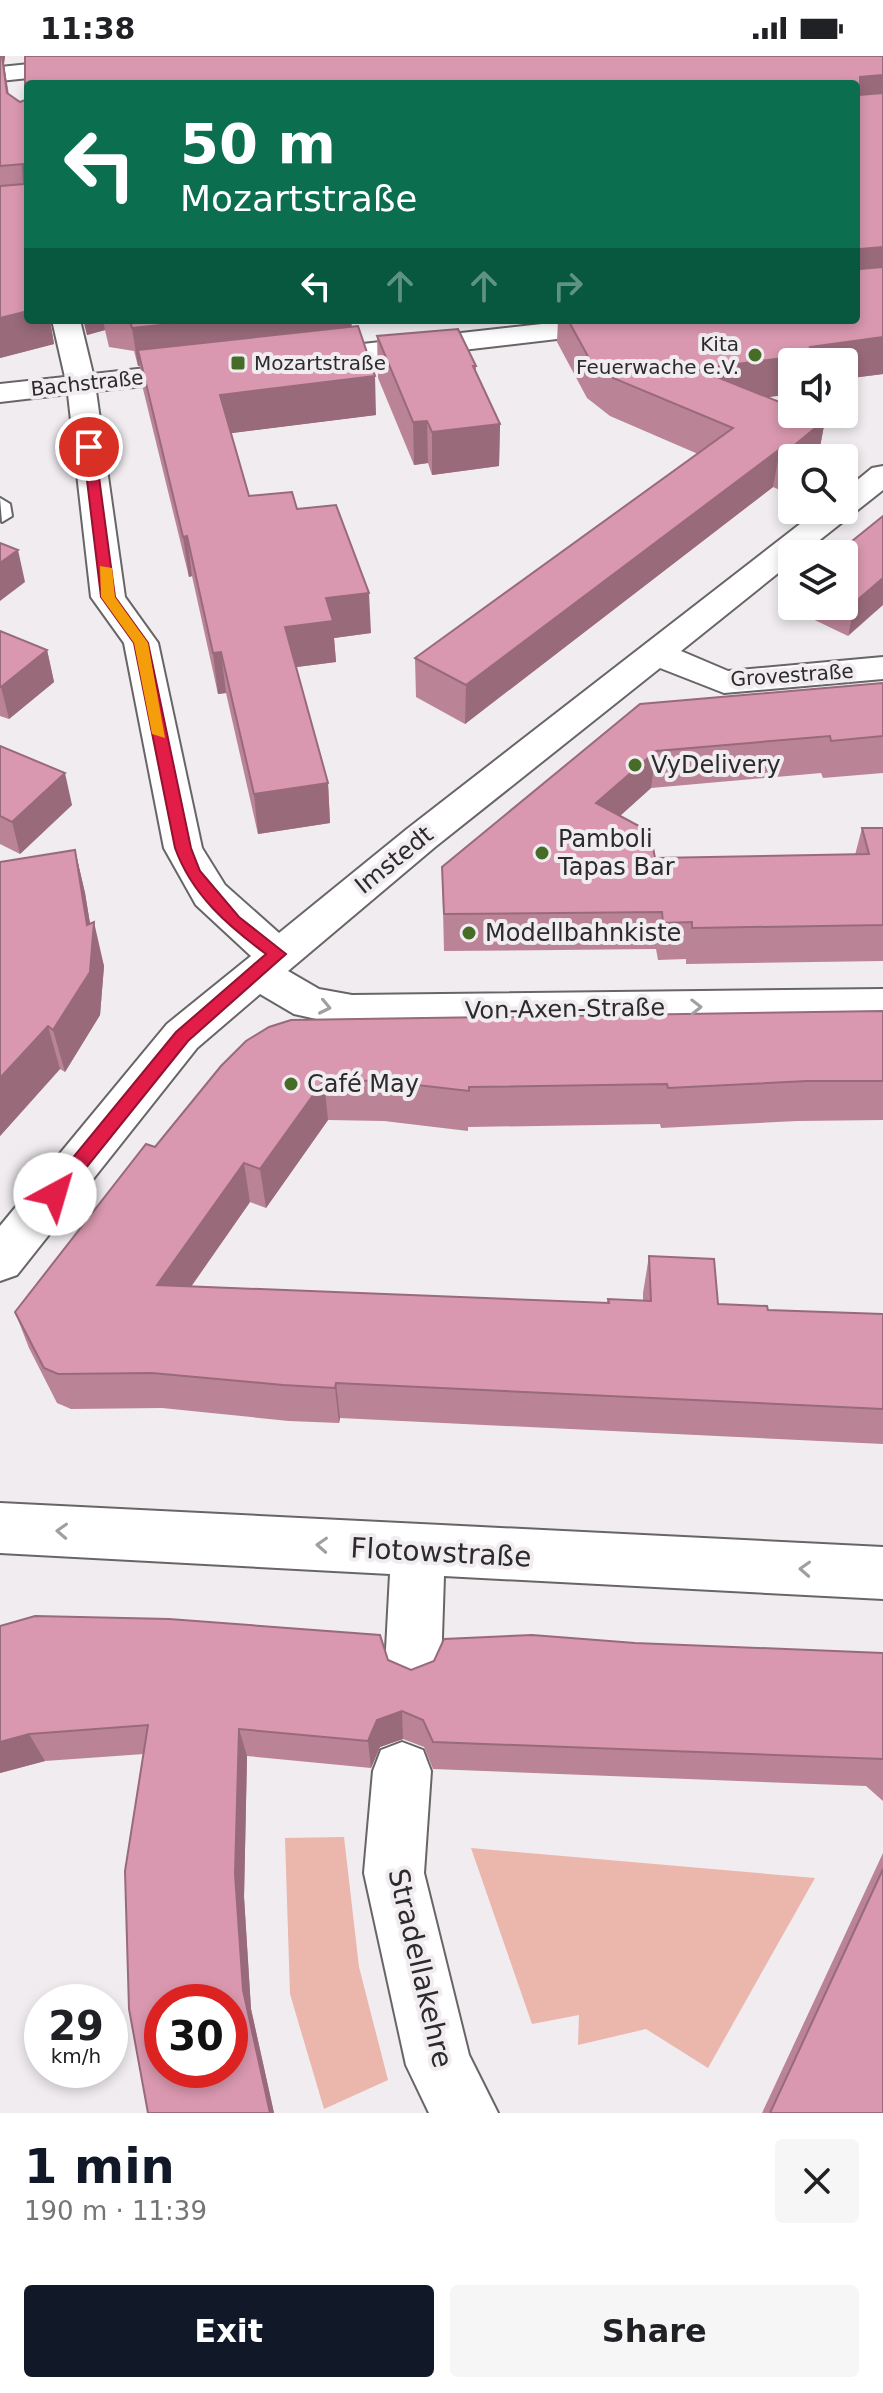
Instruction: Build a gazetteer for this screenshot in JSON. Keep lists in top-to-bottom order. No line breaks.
{"streets":{"street":["Bachstraße","Grovestraße","Imstedt","Von-Axen-Straße","Flotowstraße","Stradellakehre"]},"crossings":[["Grovestraße","Imstedt"],["Imstedt","Von-Axen-Straße"]],"one_way":["Von-Axen-Straße","Flotowstraße"],"places":{"other":["Kita Feuerwache e.V.","VyDelivery","Pamboli Tapas Bar","Modellbahnkiste","Café May"],"transit":["Mozartstraße"]},"page":{"status":"11:38","turn":["50 m","Mozartstraße"],"speed":"29 km/h","limit":"30","heading":["1 min","190 m · 11:39"],"buttons":["Exit","Share"]}}
